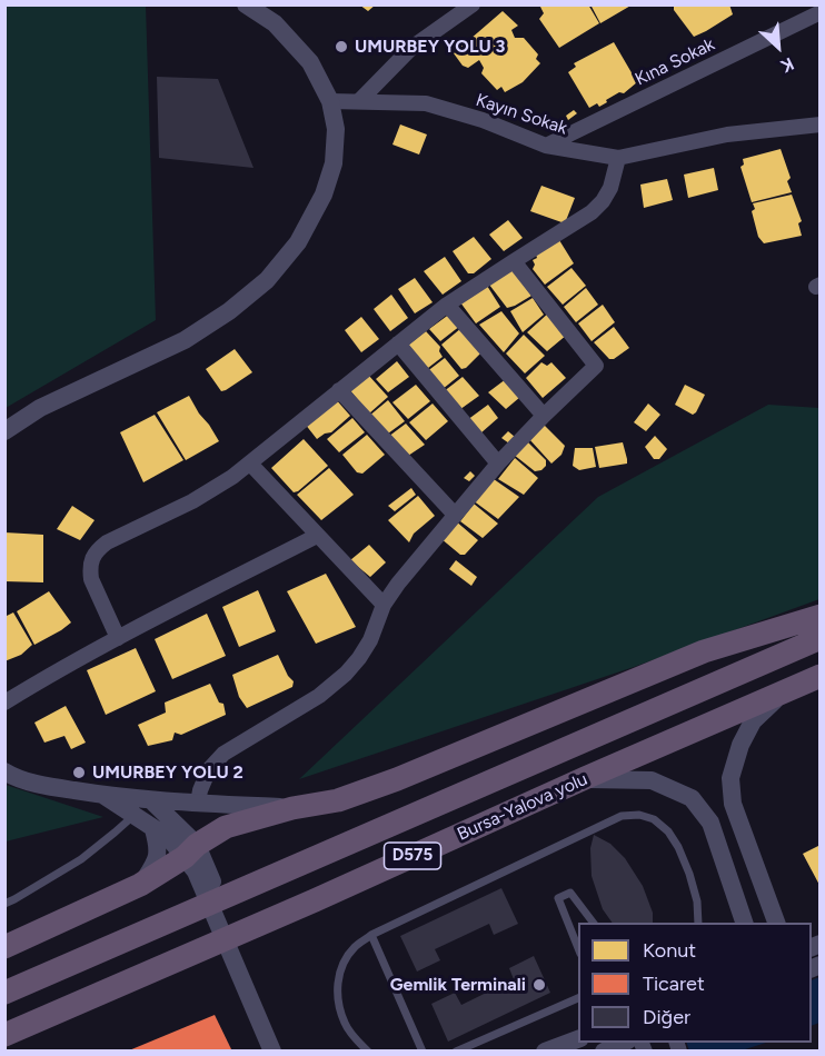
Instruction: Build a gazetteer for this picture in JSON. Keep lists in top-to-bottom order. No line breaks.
{"streets":{"highway":["Bursa-Yalova yolu","D575"],"street":["Kına Sokak","Kayın Sokak"]},"crossings":[["Kına Sokak","Kayın Sokak"]],"places":["UMURBEY YOLU 3","UMURBEY YOLU 2","Gemlik Terminali"],"legend":["Konut","Ticaret","Diğer"],"north":"bottom right"}
